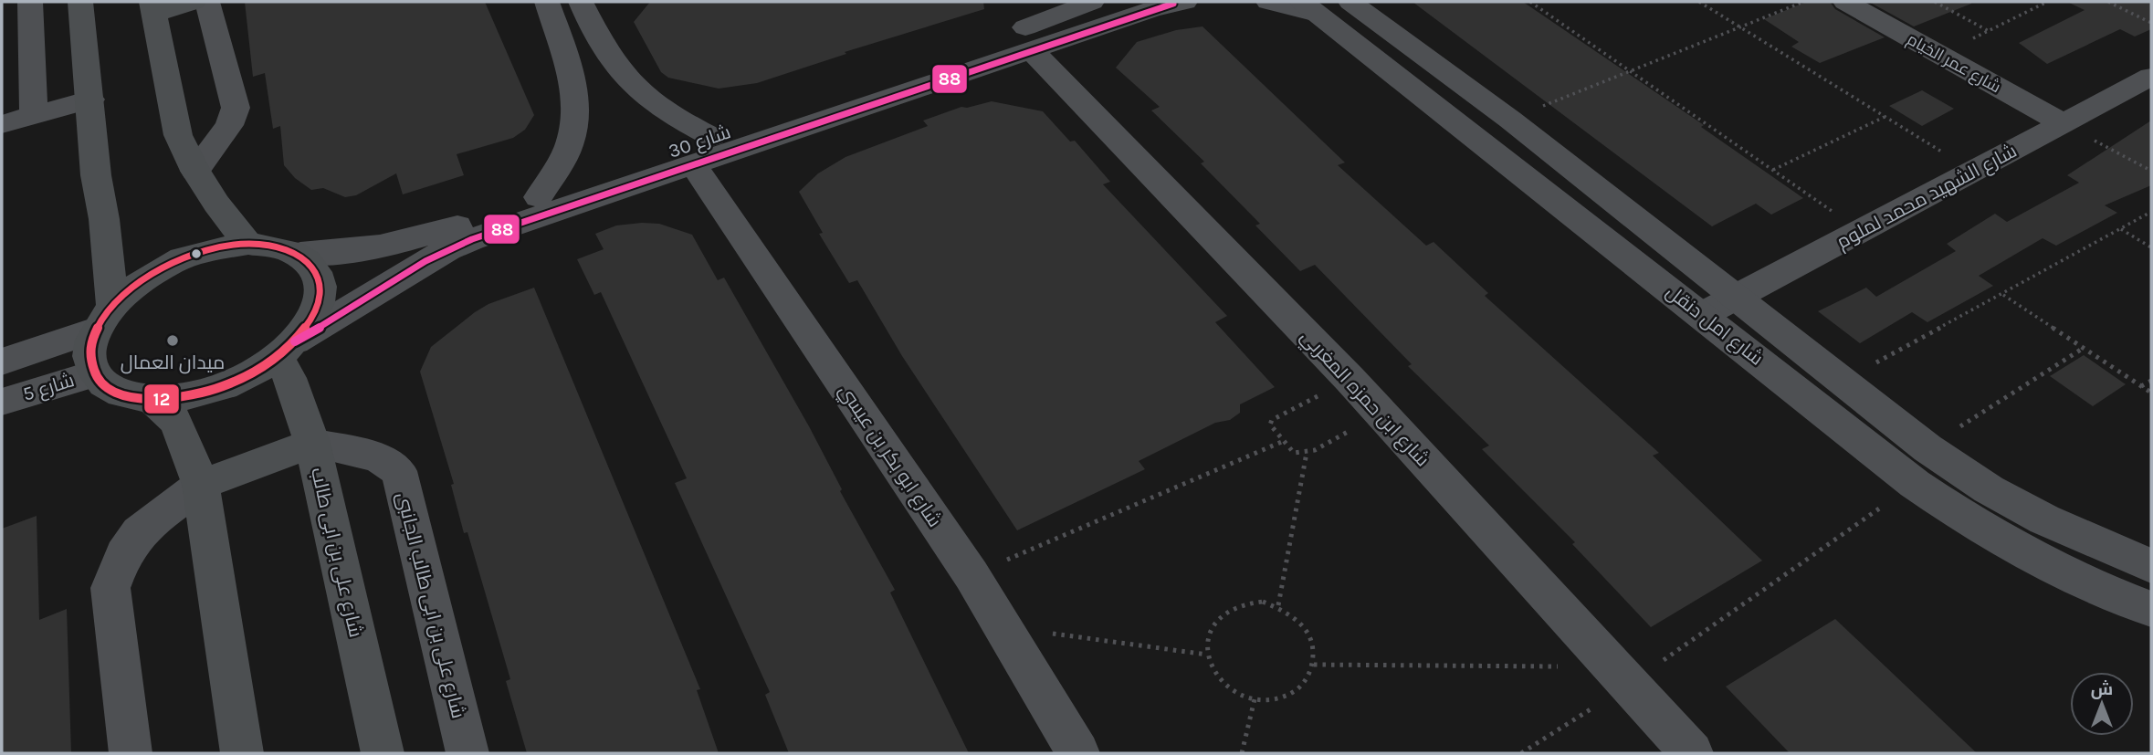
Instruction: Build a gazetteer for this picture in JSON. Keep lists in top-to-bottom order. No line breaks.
{"streets":{"main road":["شارع على بن ابى طالب"],"street":["شارع عمر الخيام","شارع 30","شارع الشهيد محمد لملوم","شارع امل دنقل","شارع 5","شارع ابن حمزه المغربي","شارع ابو بكر بن عيسي","شارع على بن ابى طالب الجانبى"]},"crossings":[["شارع عمر الخيام","شارع الشهيد محمد لملوم"],["شارع 30","شارع 5"],["شارع 30","شارع ابن حمزه المغربي"],["شارع 30","شارع ابو بكر بن عيسي"],["شارع 30","شارع على بن ابى طالب"],["شارع الشهيد محمد لملوم","شارع امل دنقل"],["شارع 5","شارع على بن ابى طالب"],["شارع على بن ابى طالب","شارع على بن ابى طالب الجانبى"]],"places":["ميدان العمال"],"lines":["transit line 88","transit line 12"],"north":"top"}
